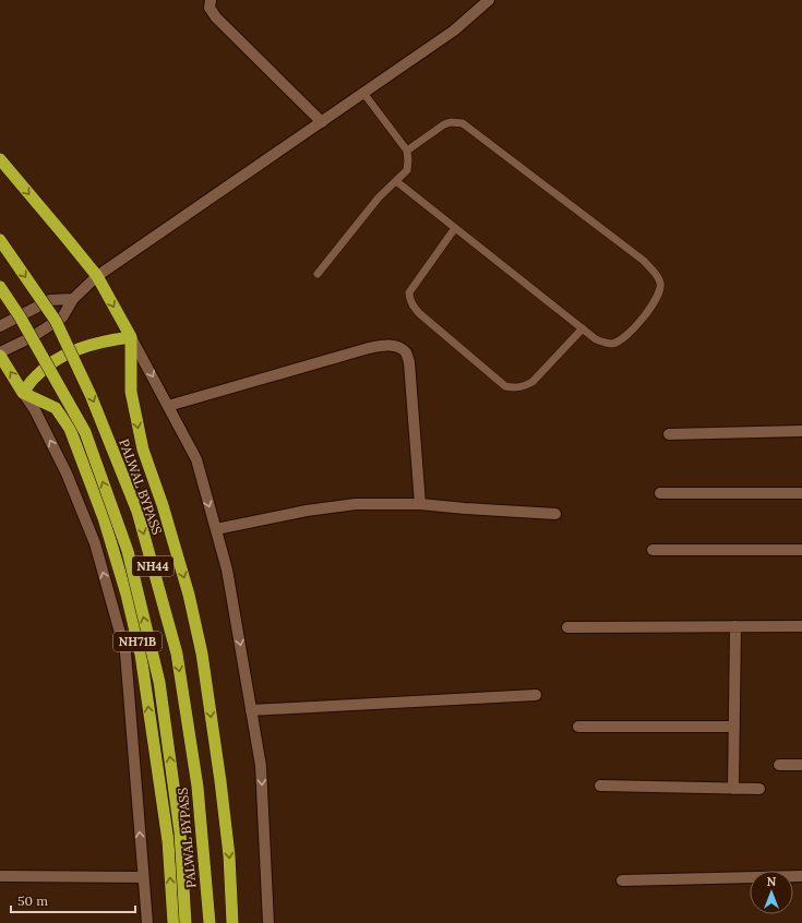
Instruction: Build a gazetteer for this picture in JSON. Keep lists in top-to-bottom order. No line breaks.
{"streets":{"highway":["PALWAL BYPASS","NH44","NH71B"]},"scale_bar":"50 m","north":"top"}
